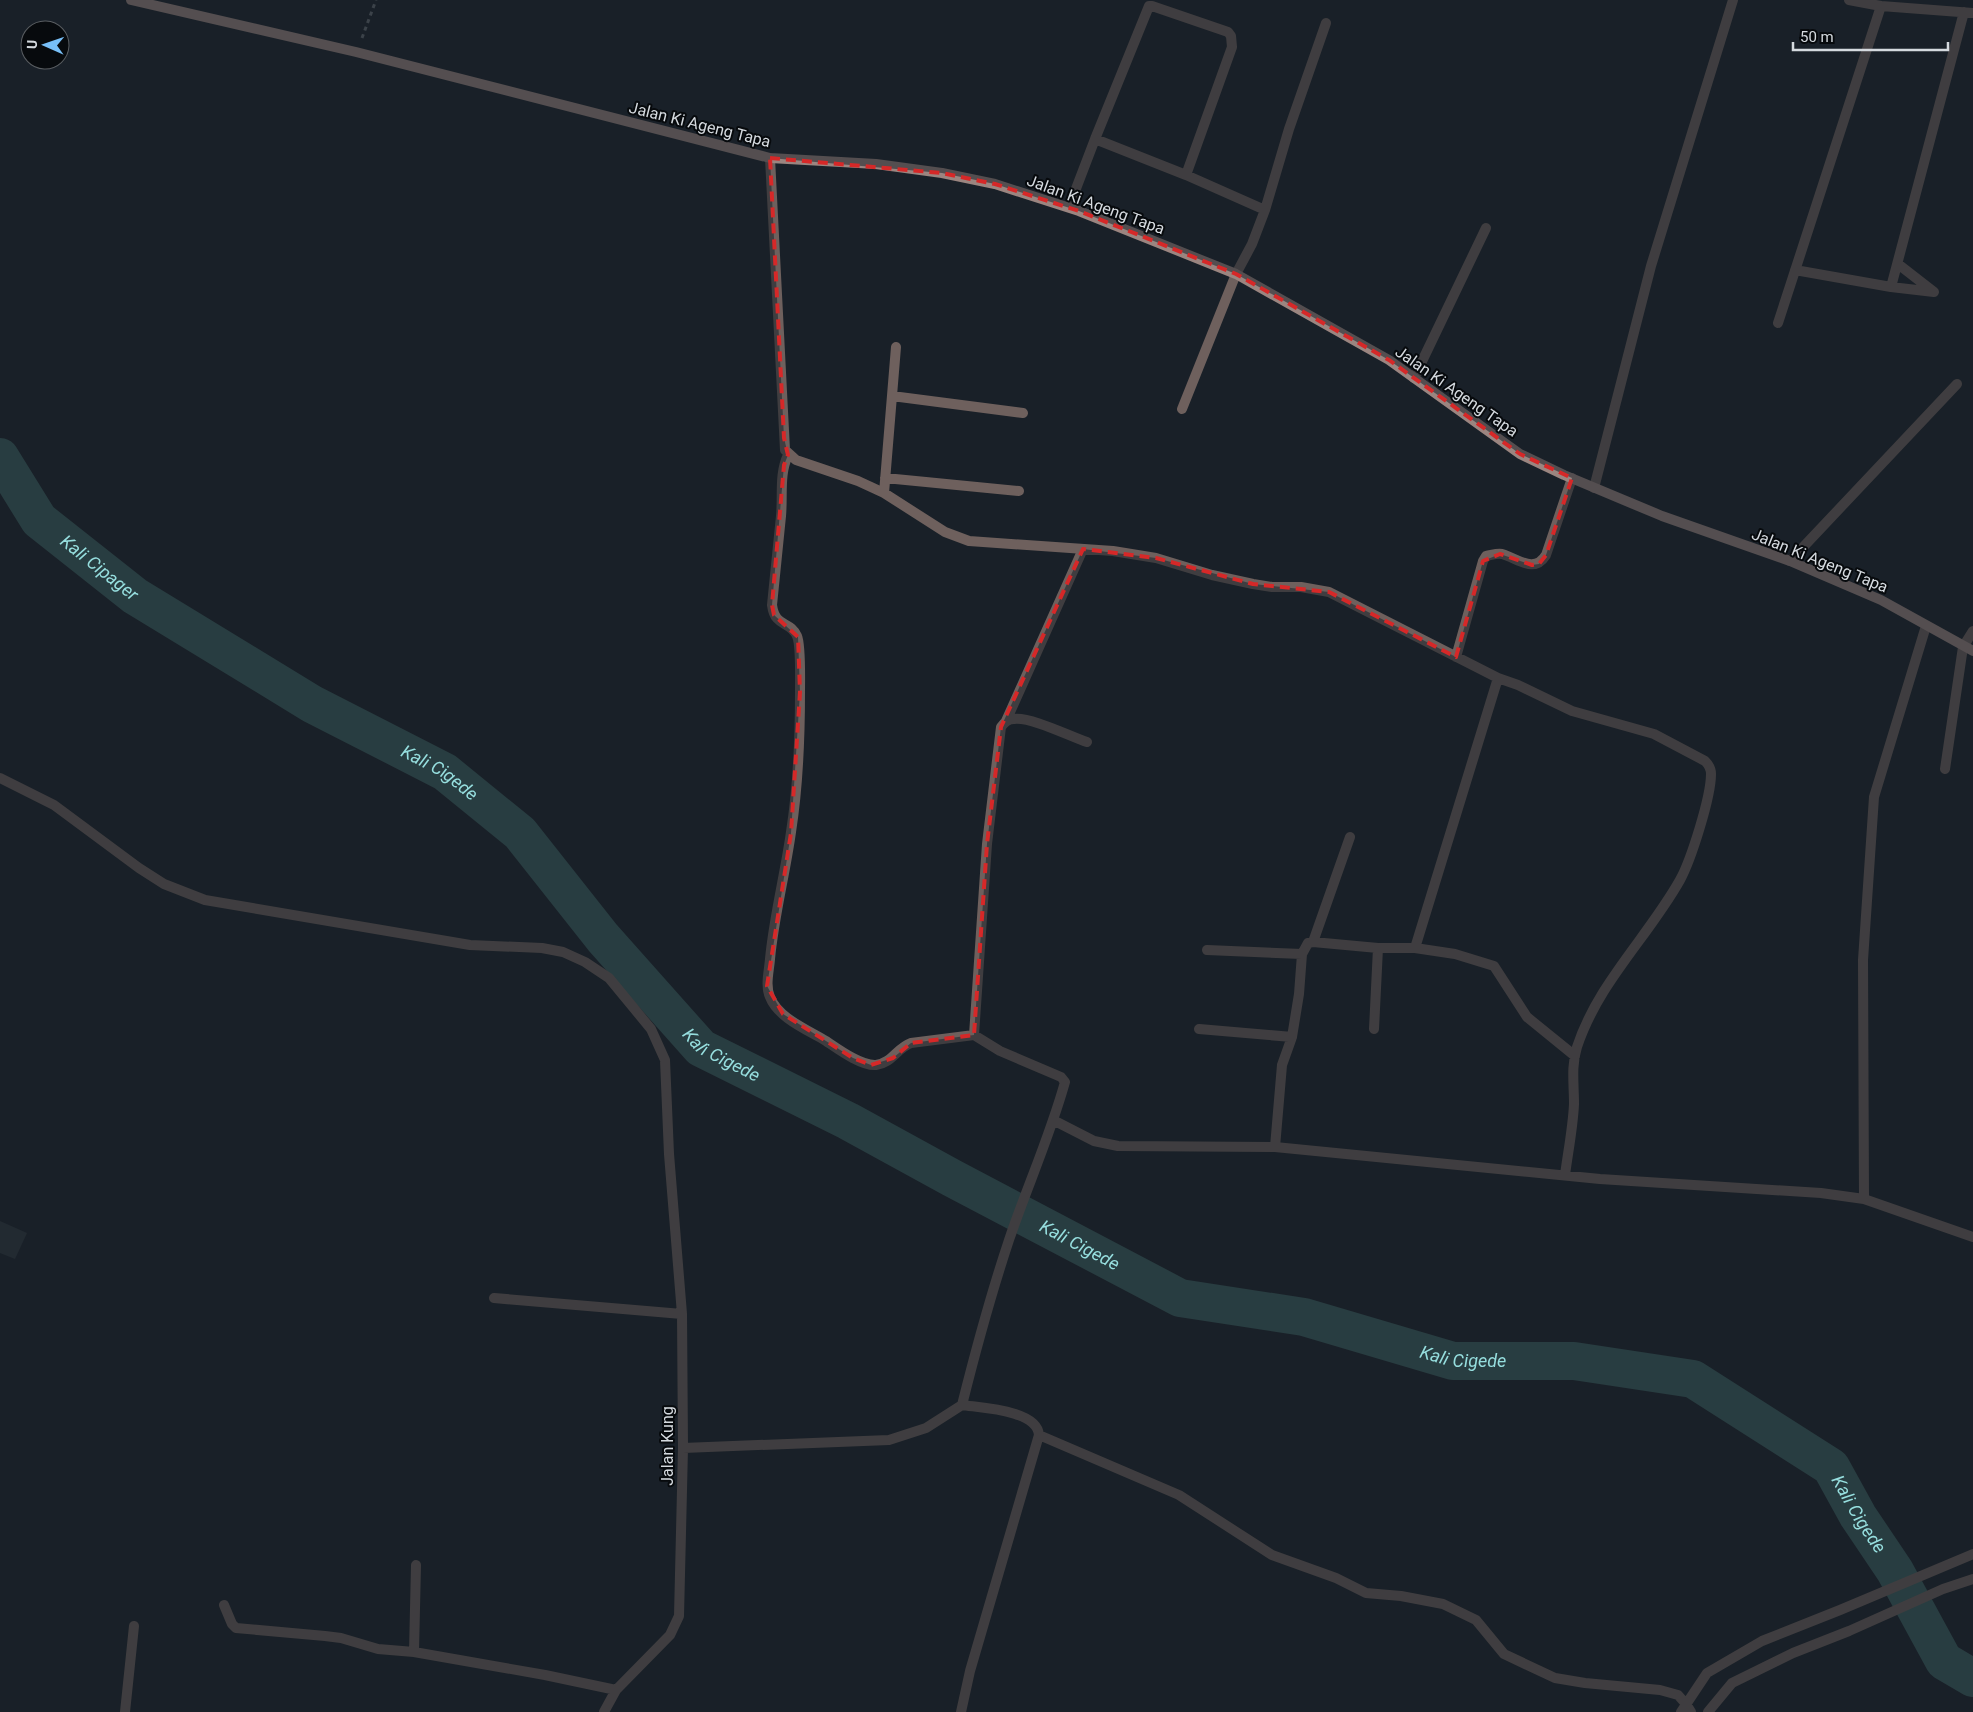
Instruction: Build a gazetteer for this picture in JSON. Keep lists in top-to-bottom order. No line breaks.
{"streets":{"street":["Jalan Ki Ageng Tapa","Jalan Kung"]},"water":["Kali Cipager","Kali Cigede"],"scale_bar":"50 m","north":"left"}
